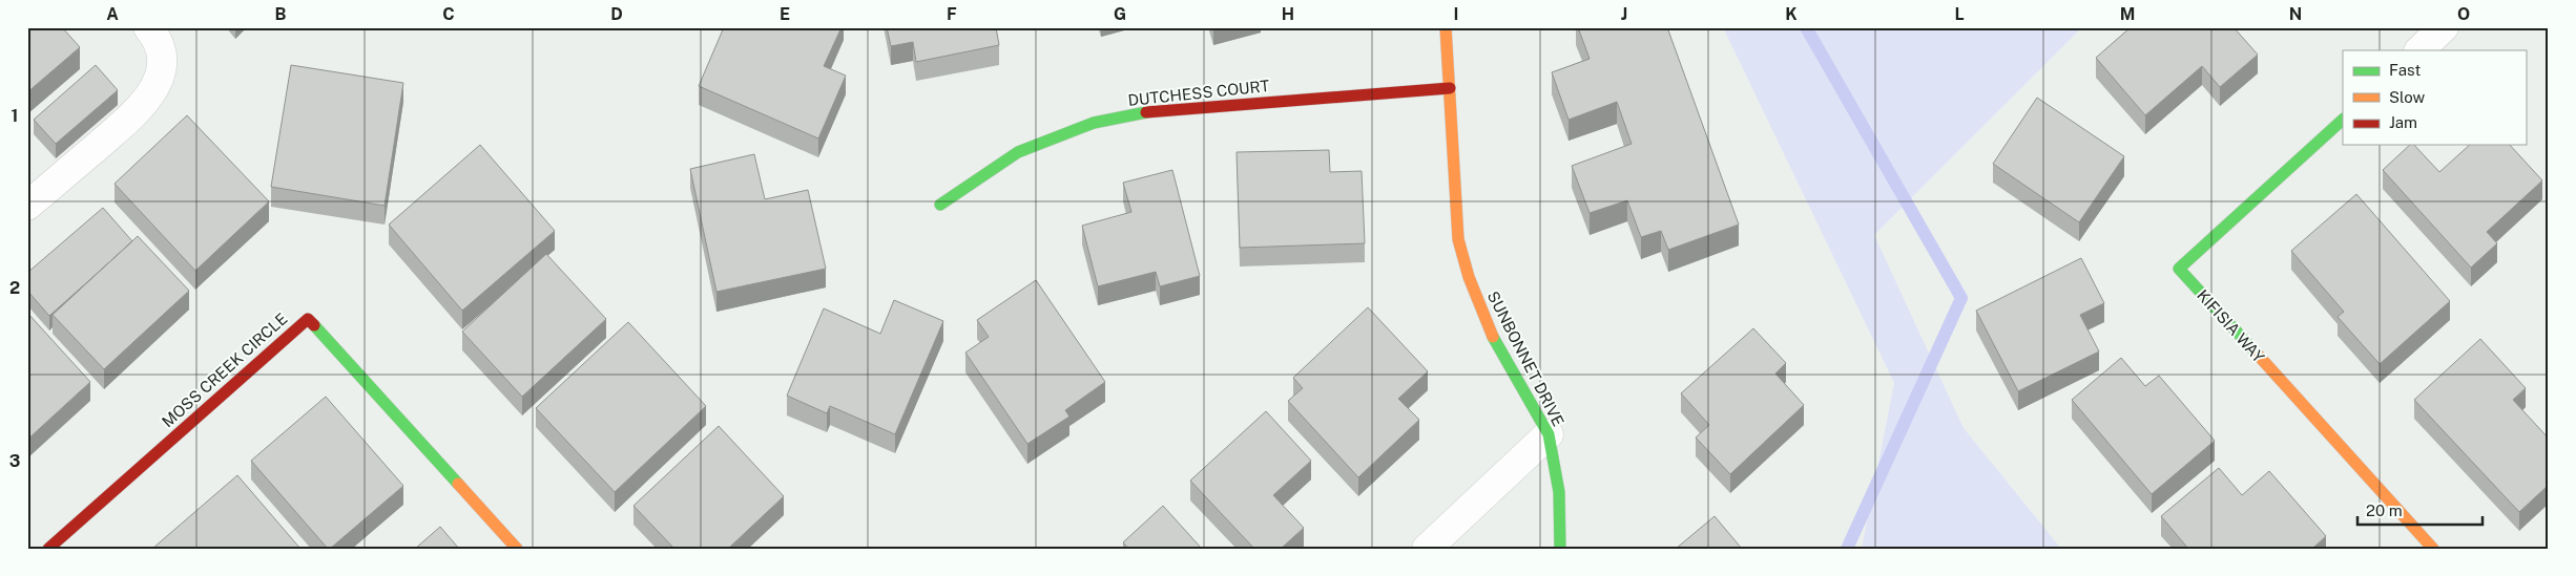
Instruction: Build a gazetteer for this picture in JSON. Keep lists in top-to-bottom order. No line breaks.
{"streets":{"street":["DUTCHESS COURT","KIFISIA WAY","SUNBONNET DRIVE","MOSS CREEK CIRCLE"]},"crossings":[["DUTCHESS COURT","SUNBONNET DRIVE"]],"legend":["Fast","Slow","Jam"],"scale_bar":"20 m","grid":{"columns":["A","B","C","D","E","F","G","H","I","J","K","L","M","N","O"],"rows":["1","2","3"]}}
